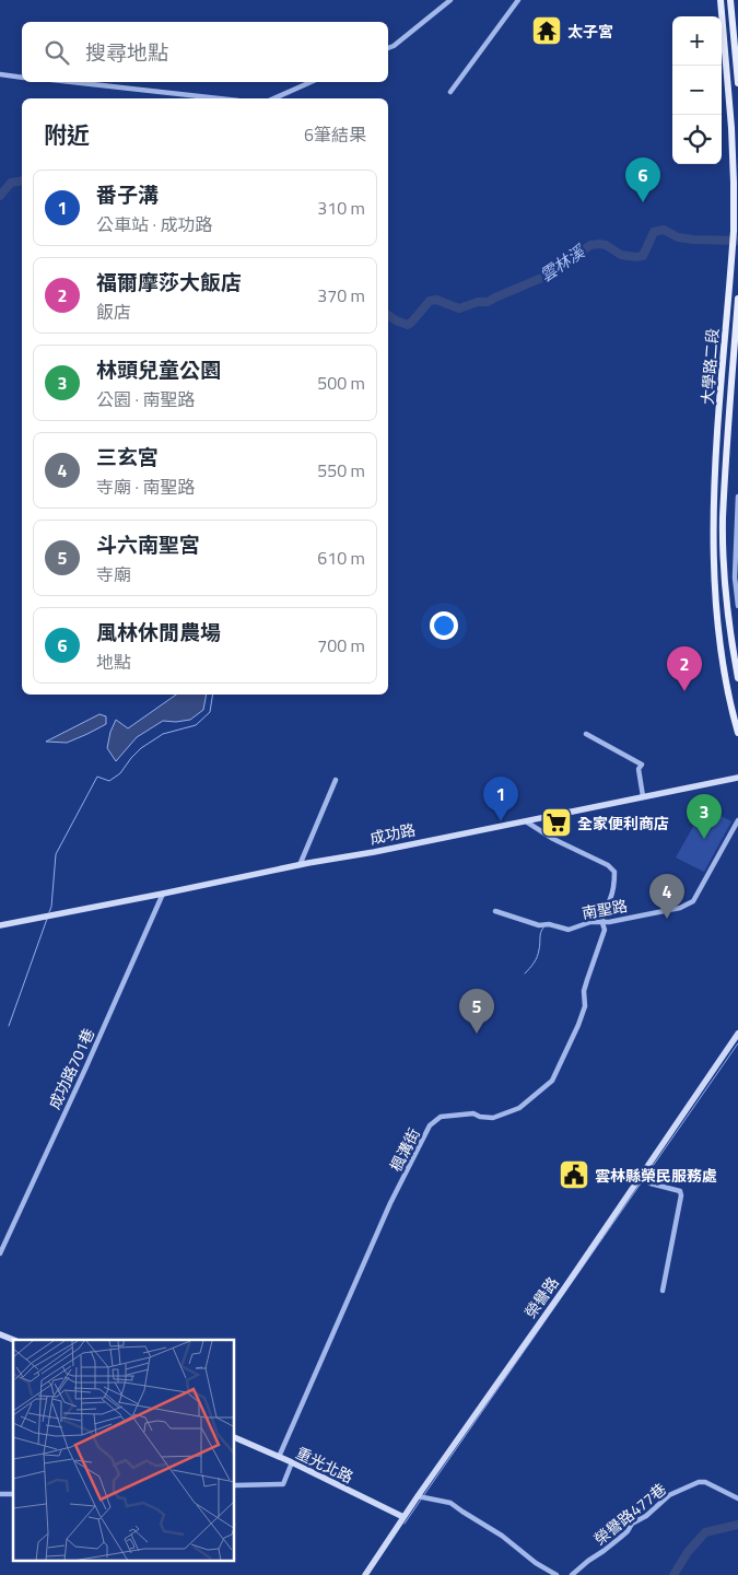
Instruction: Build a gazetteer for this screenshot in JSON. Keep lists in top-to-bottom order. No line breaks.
{"streets":{"main road":["大學路二段"],"street":["成功路","南聖路","成功路701巷","楓溝街","榮譽路","重光北路","榮譽路477巷"]},"crossings":[["成功路","成功路701巷"],["成功路","楓溝街"],["南聖路","楓溝街"],["楓溝街","重光北路"],["榮譽路","重光北路"]],"water":["雲林溪"],"places":{"temple":["太子宮"],"supermarket":["全家便利商店"],"public building":["雲林縣榮民服務處"]},"page":{"map_buttons":["+","−"],"search":"搜尋地點","heading":["附近","6筆結果"],"pins":["6","2","1","3","4","5"],"list":[{"mark":"1","name":"番子溝","note":"公車站 · 成功路","value":"310 m"},{"mark":"2","name":"福爾摩莎大飯店","note":"飯店","value":"370 m"},{"mark":"3","name":"林頭兒童公園","note":"公園 · 南聖路","value":"500 m"},{"mark":"4","name":"三玄宮","note":"寺廟 · 南聖路","value":"550 m"},{"mark":"5","name":"斗六南聖宮","note":"寺廟","value":"610 m"},{"mark":"6","name":"風林休閒農場","note":"地點","value":"700 m"}]}}
